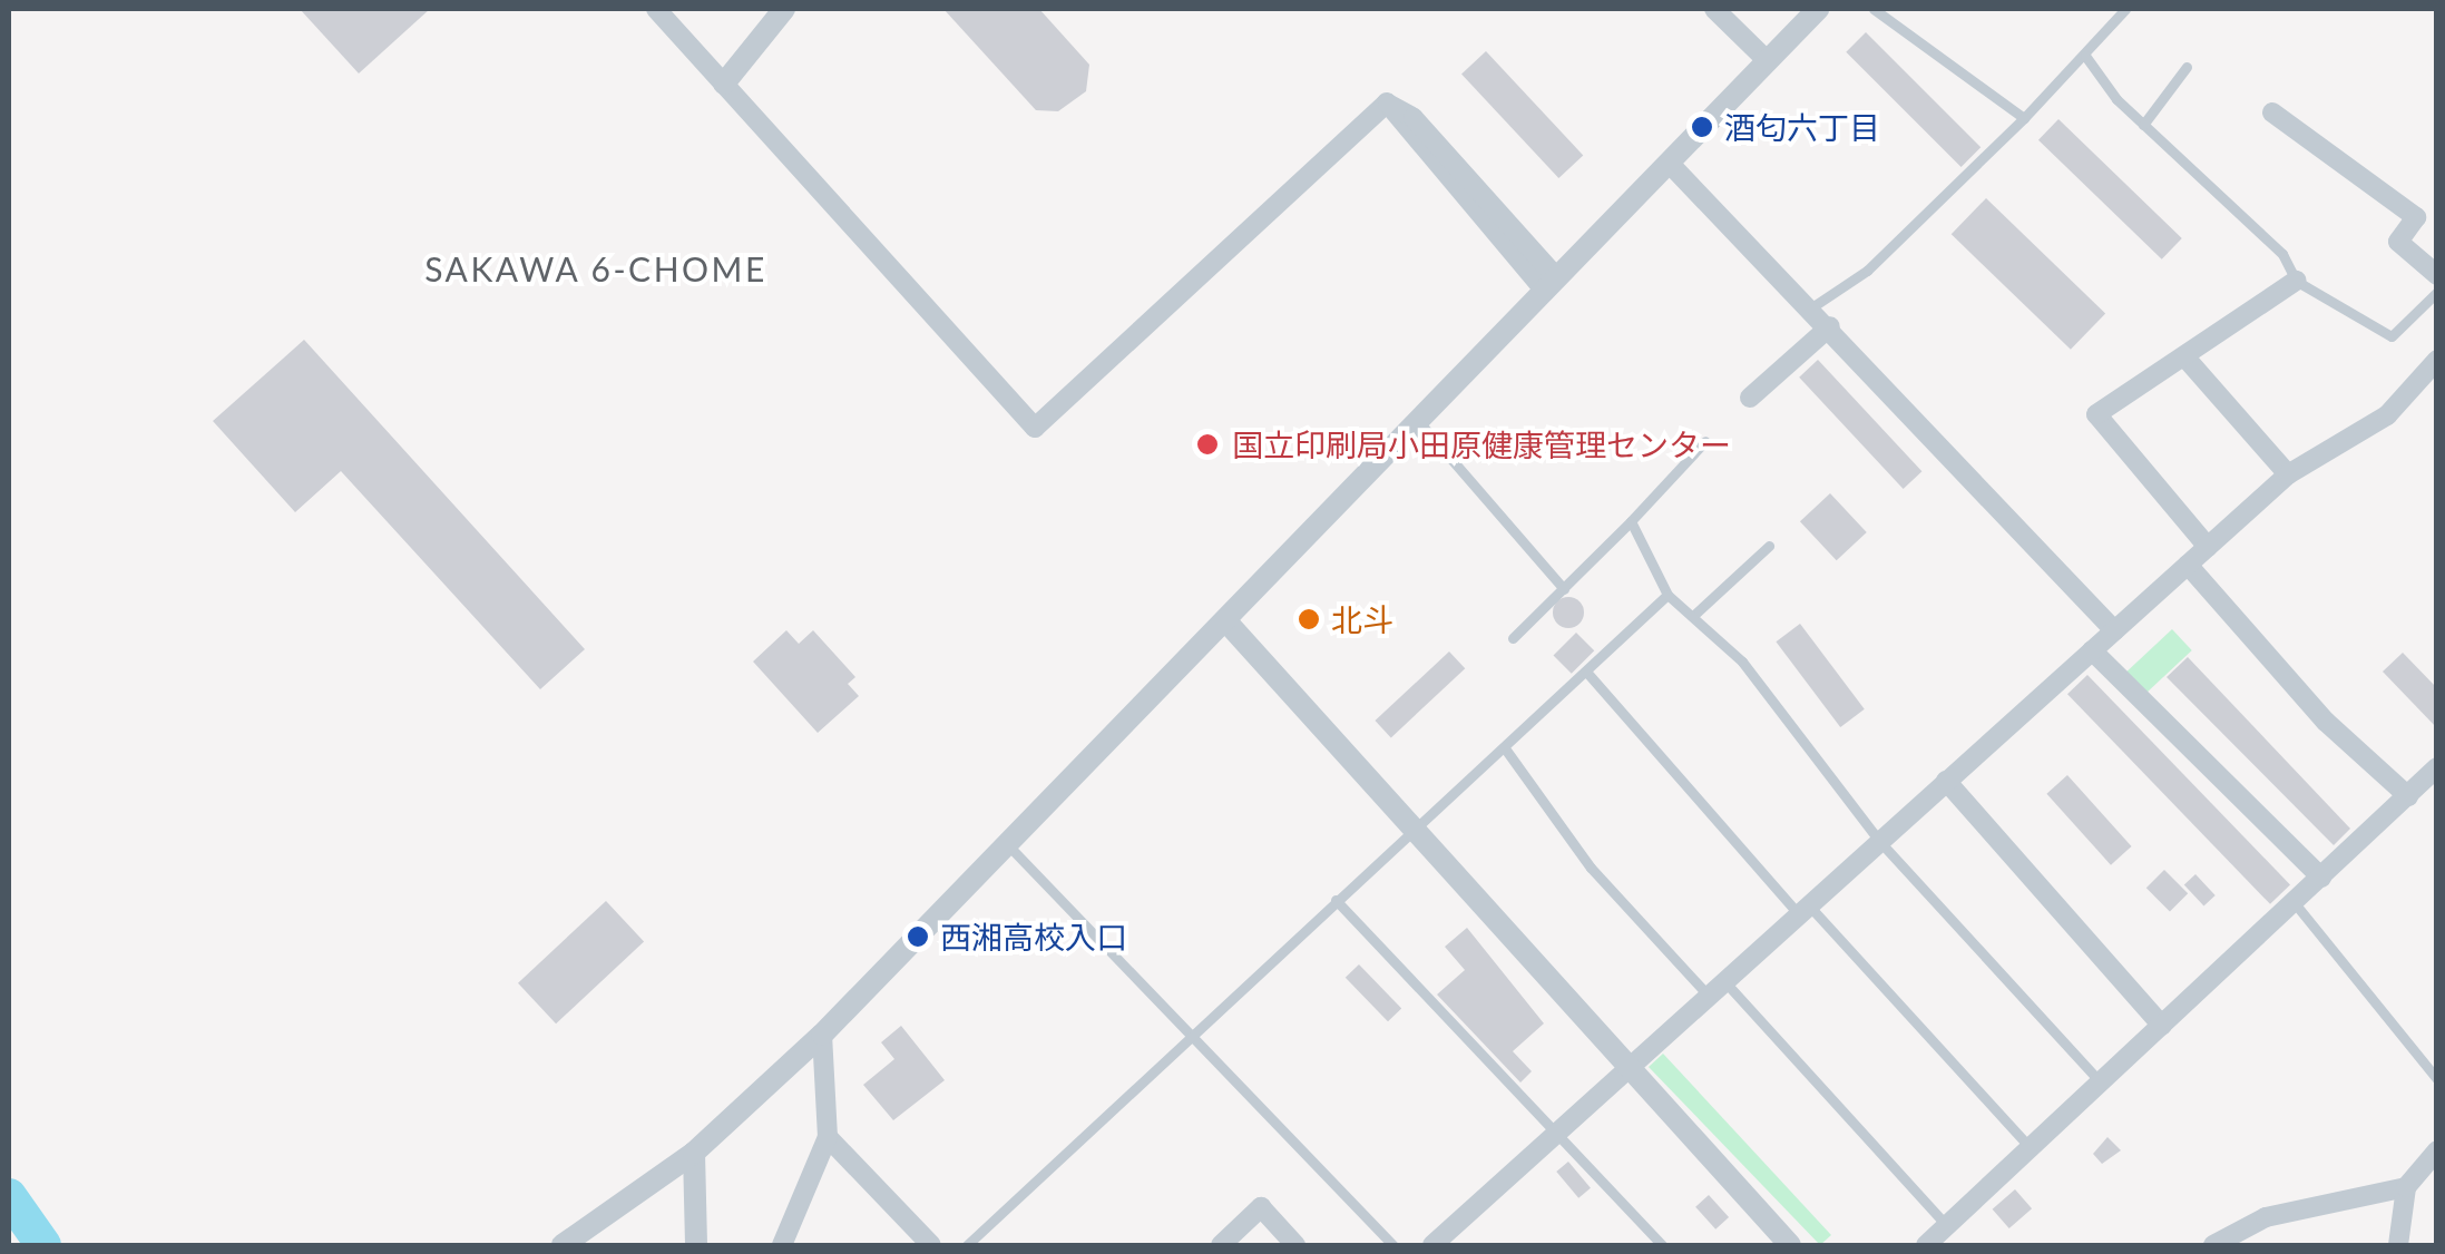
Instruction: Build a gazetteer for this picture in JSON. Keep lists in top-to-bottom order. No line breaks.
{"districts":["SAKAWA 6-CHOME"],"places":["酒匂六丁目","国立印刷局小田原健康管理センター","北斗","西湘高校入口"]}
